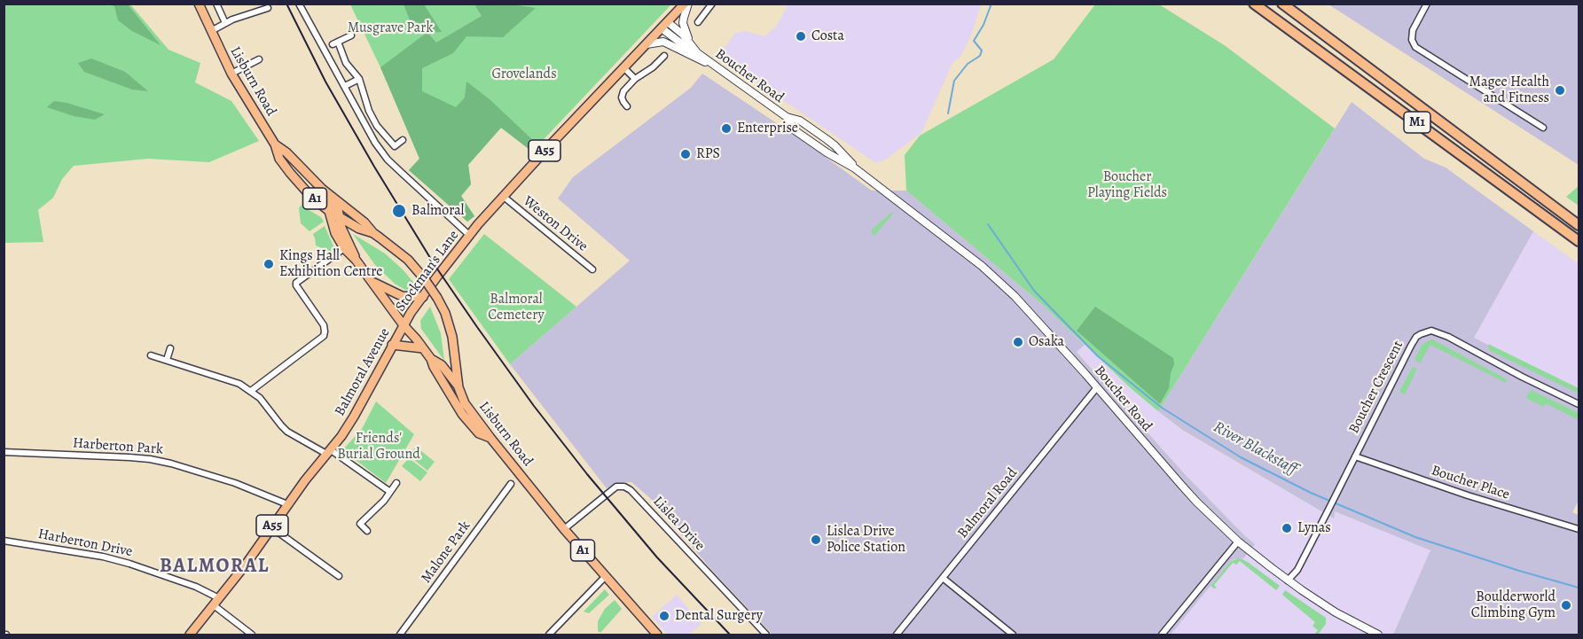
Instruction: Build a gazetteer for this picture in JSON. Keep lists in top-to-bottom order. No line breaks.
{"streets":{"highway":["M1"],"main road":["Lisburn Road","A55","A1","Stockman's Lane","Balmoral Avenue"],"street":["Boucher Road","Weston Drive","Boucher Crescent","Harberton Park","Boucher Place","Balmoral Road","Lislea Drive","Harberton Drive","Malone Park"]},"crossings":[["Boucher Road","Stockman's Lane"],["Boucher Road","Boucher Crescent"],["Boucher Road","Balmoral Road"],["Lisburn Road","A1"],["Lisburn Road","Lislea Drive"],["A1","Stockman's Lane"],["A1","Balmoral Avenue"],["Weston Drive","Stockman's Lane"],["Stockman's Lane","Balmoral Avenue"],["Balmoral Avenue","Harberton Park"],["Balmoral Avenue","Harberton Drive"],["Boucher Crescent","Boucher Place"]],"districts":["BALMORAL"],"water":["River Blackstaff"],"parks":["Musgrave Park","Grovelands","Boucher Playing Fields","Balmoral Cemetery","Friends' Burial Ground"],"places":["Costa","Magee Health and Fitness","Enterprise","RPS","Balmoral","Kings Hall Exhibition Centre","Osaka","Lynas","Lislea Drive Police Station","Boulderworld Climbing Gym","Dental Surgery"]}
